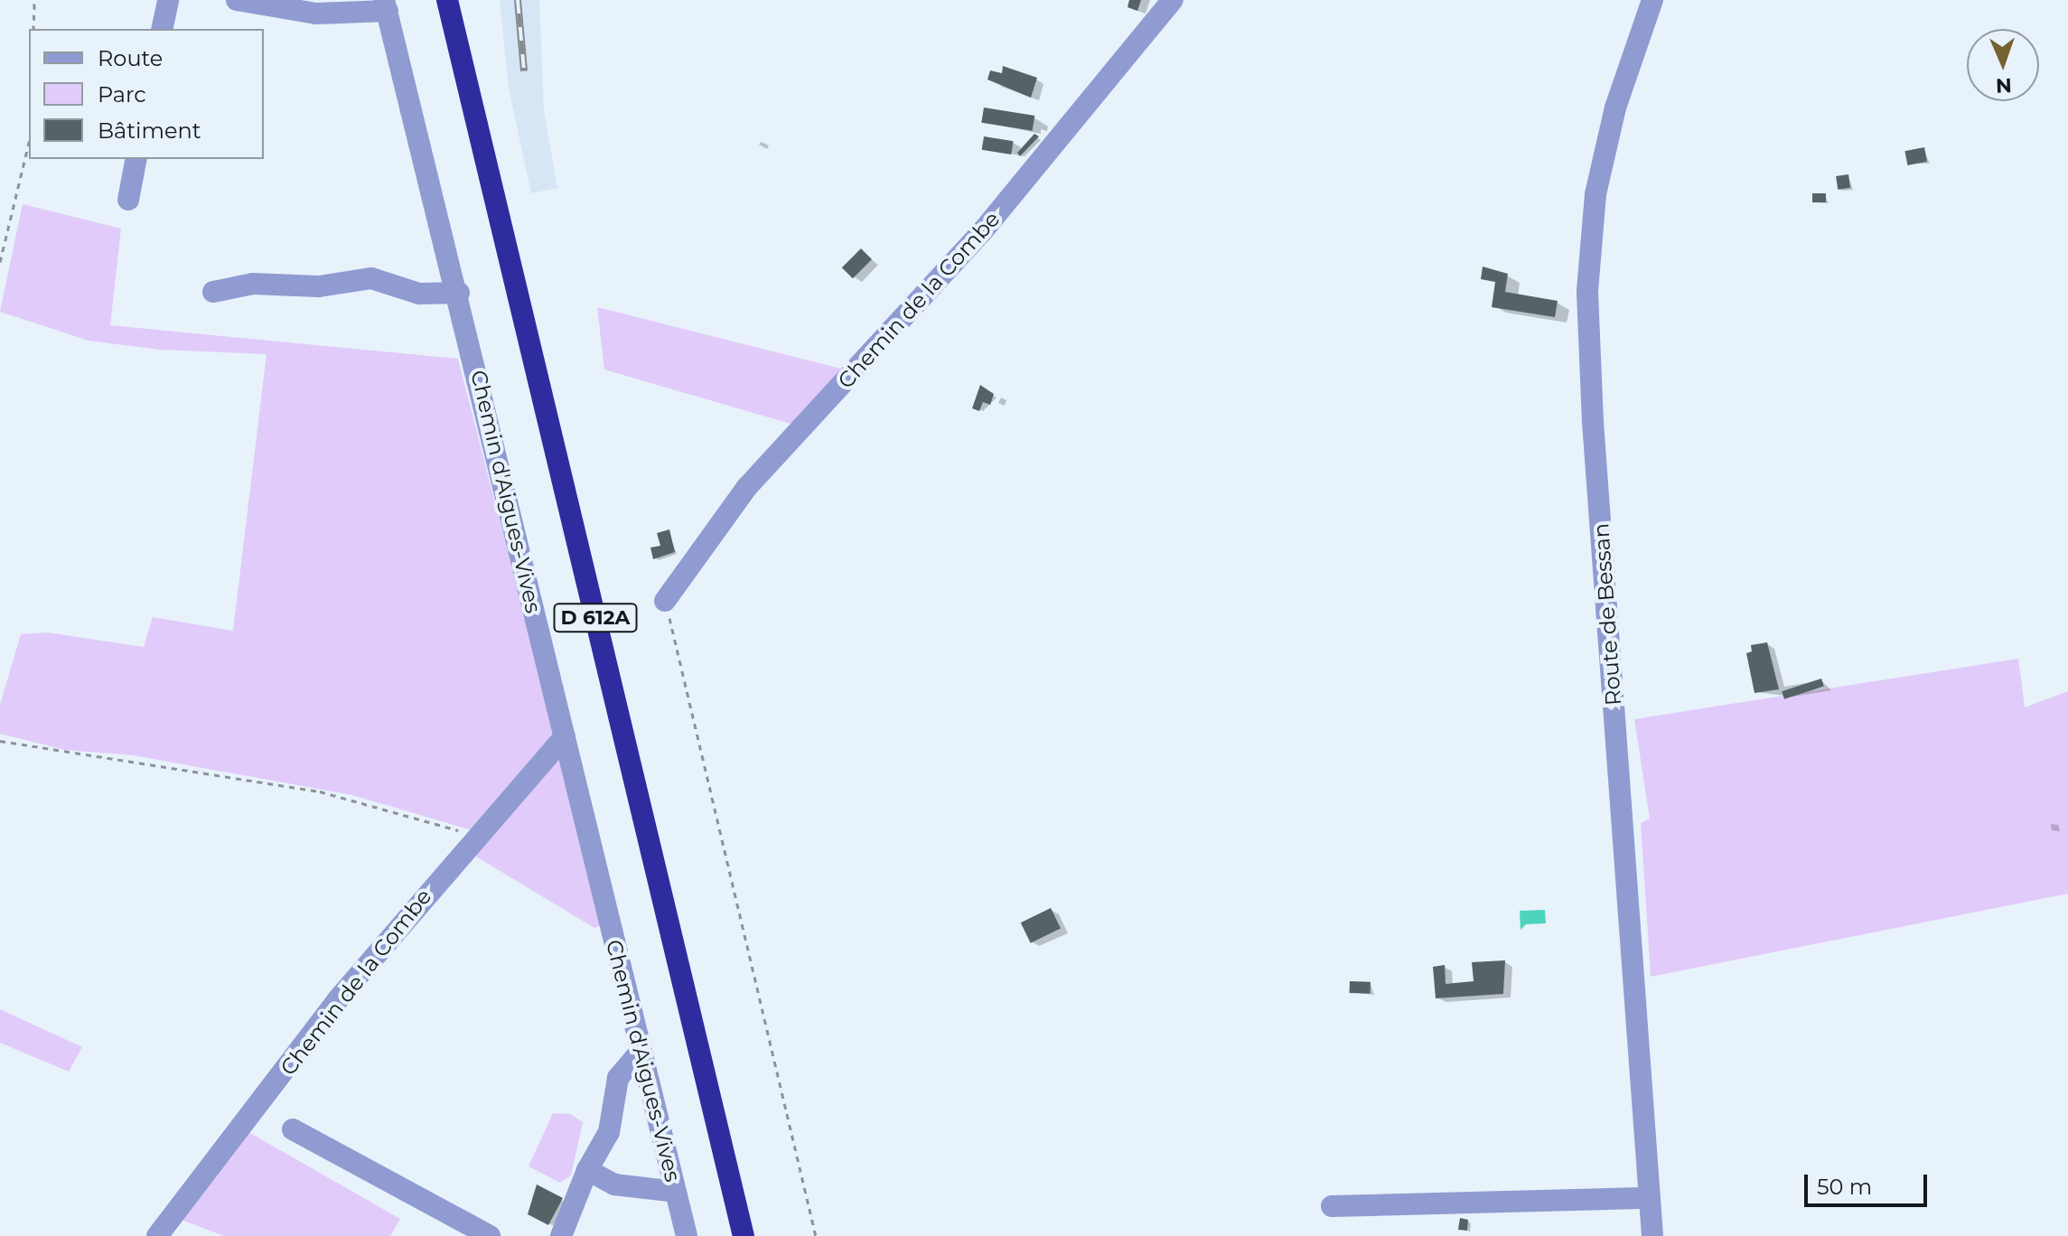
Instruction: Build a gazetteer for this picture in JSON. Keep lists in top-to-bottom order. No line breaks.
{"streets":{"highway":["D 612A"],"street":["Chemin de la Combe","Chemin d'Aigues-Vives","Route de Bessan"]},"crossings":[["Chemin de la Combe","Chemin d'Aigues-Vives"]],"legend":["Route","Parc","Bâtiment"],"scale_bar":"50 m","north":"bottom"}
